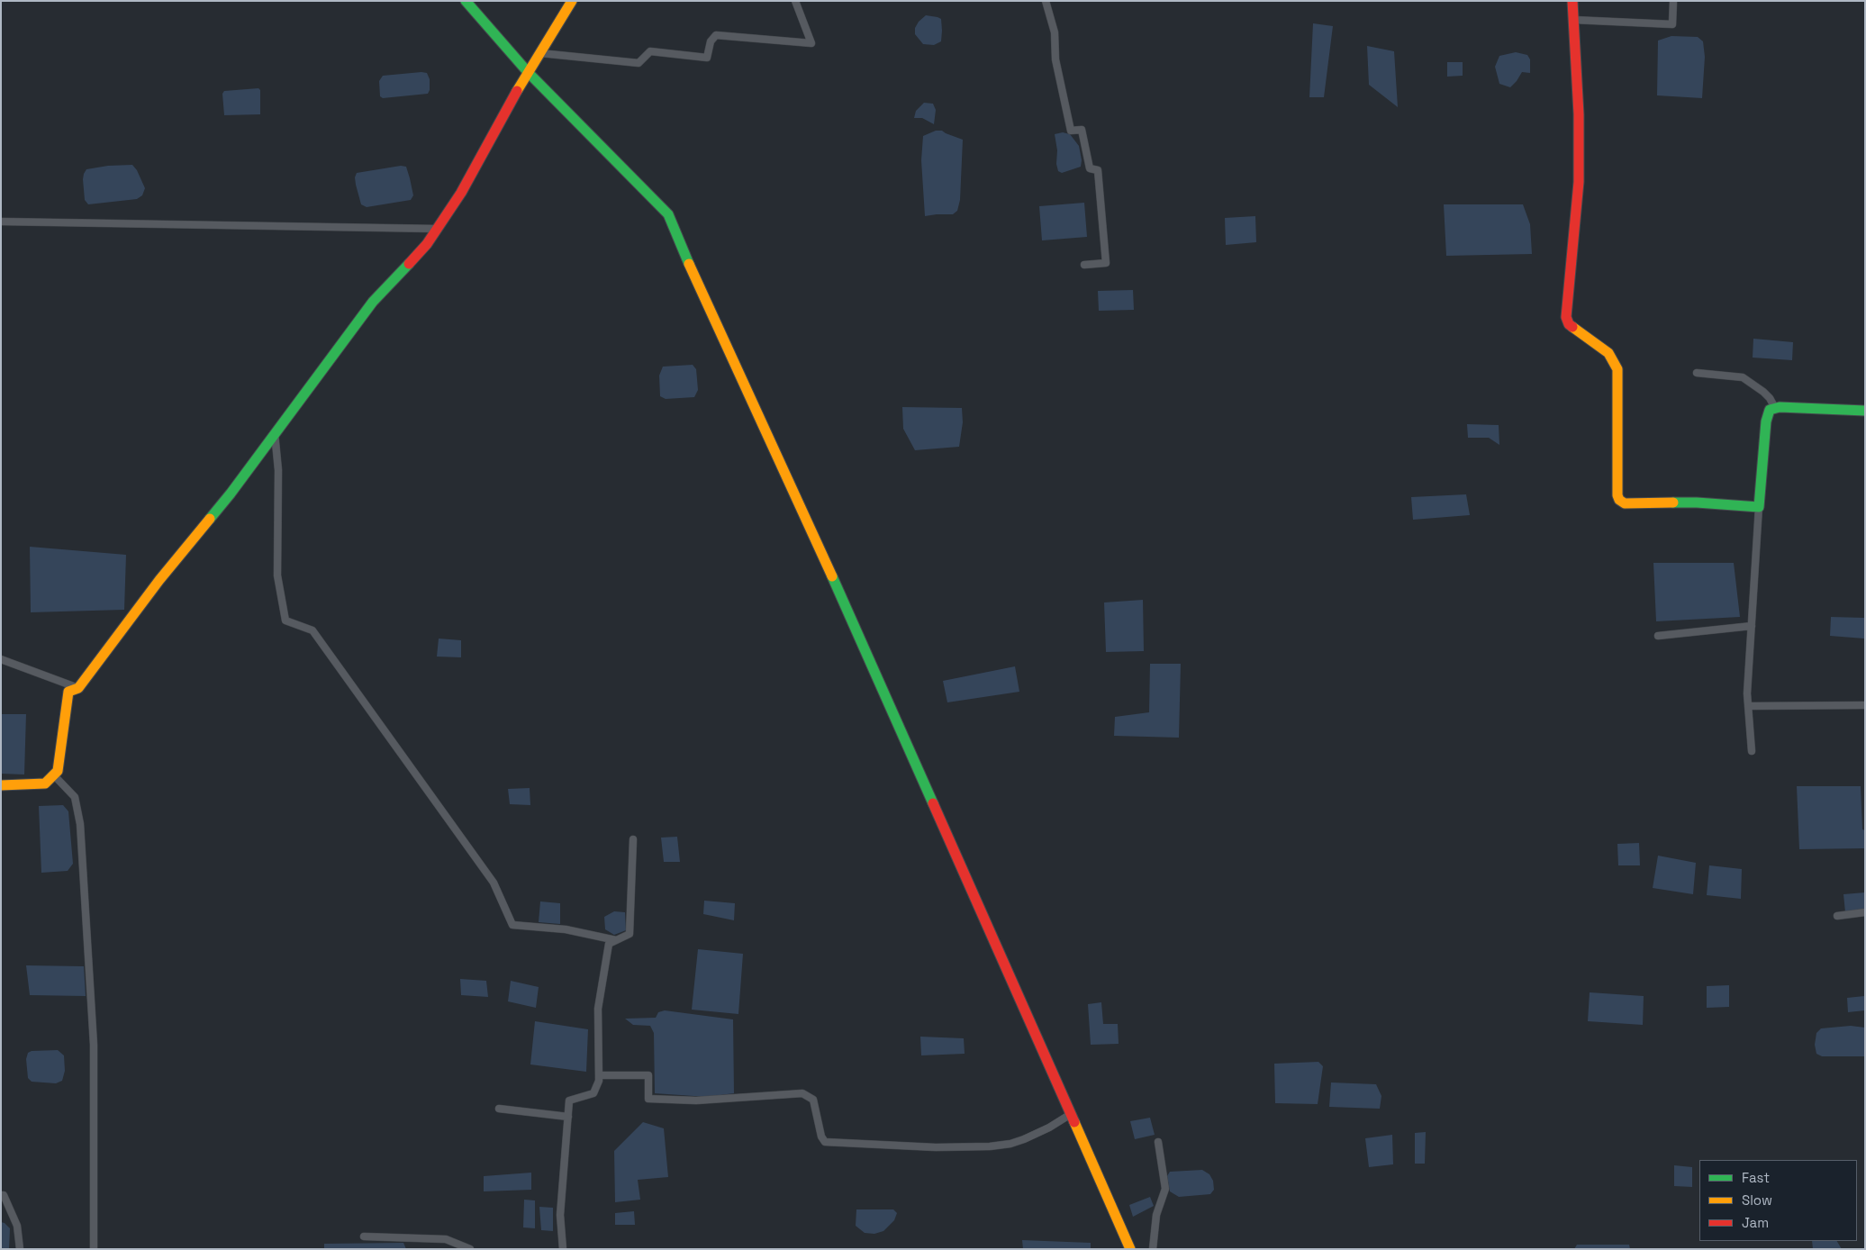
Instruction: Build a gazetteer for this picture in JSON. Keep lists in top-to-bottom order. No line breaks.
{"legend":["Fast","Slow","Jam"]}
